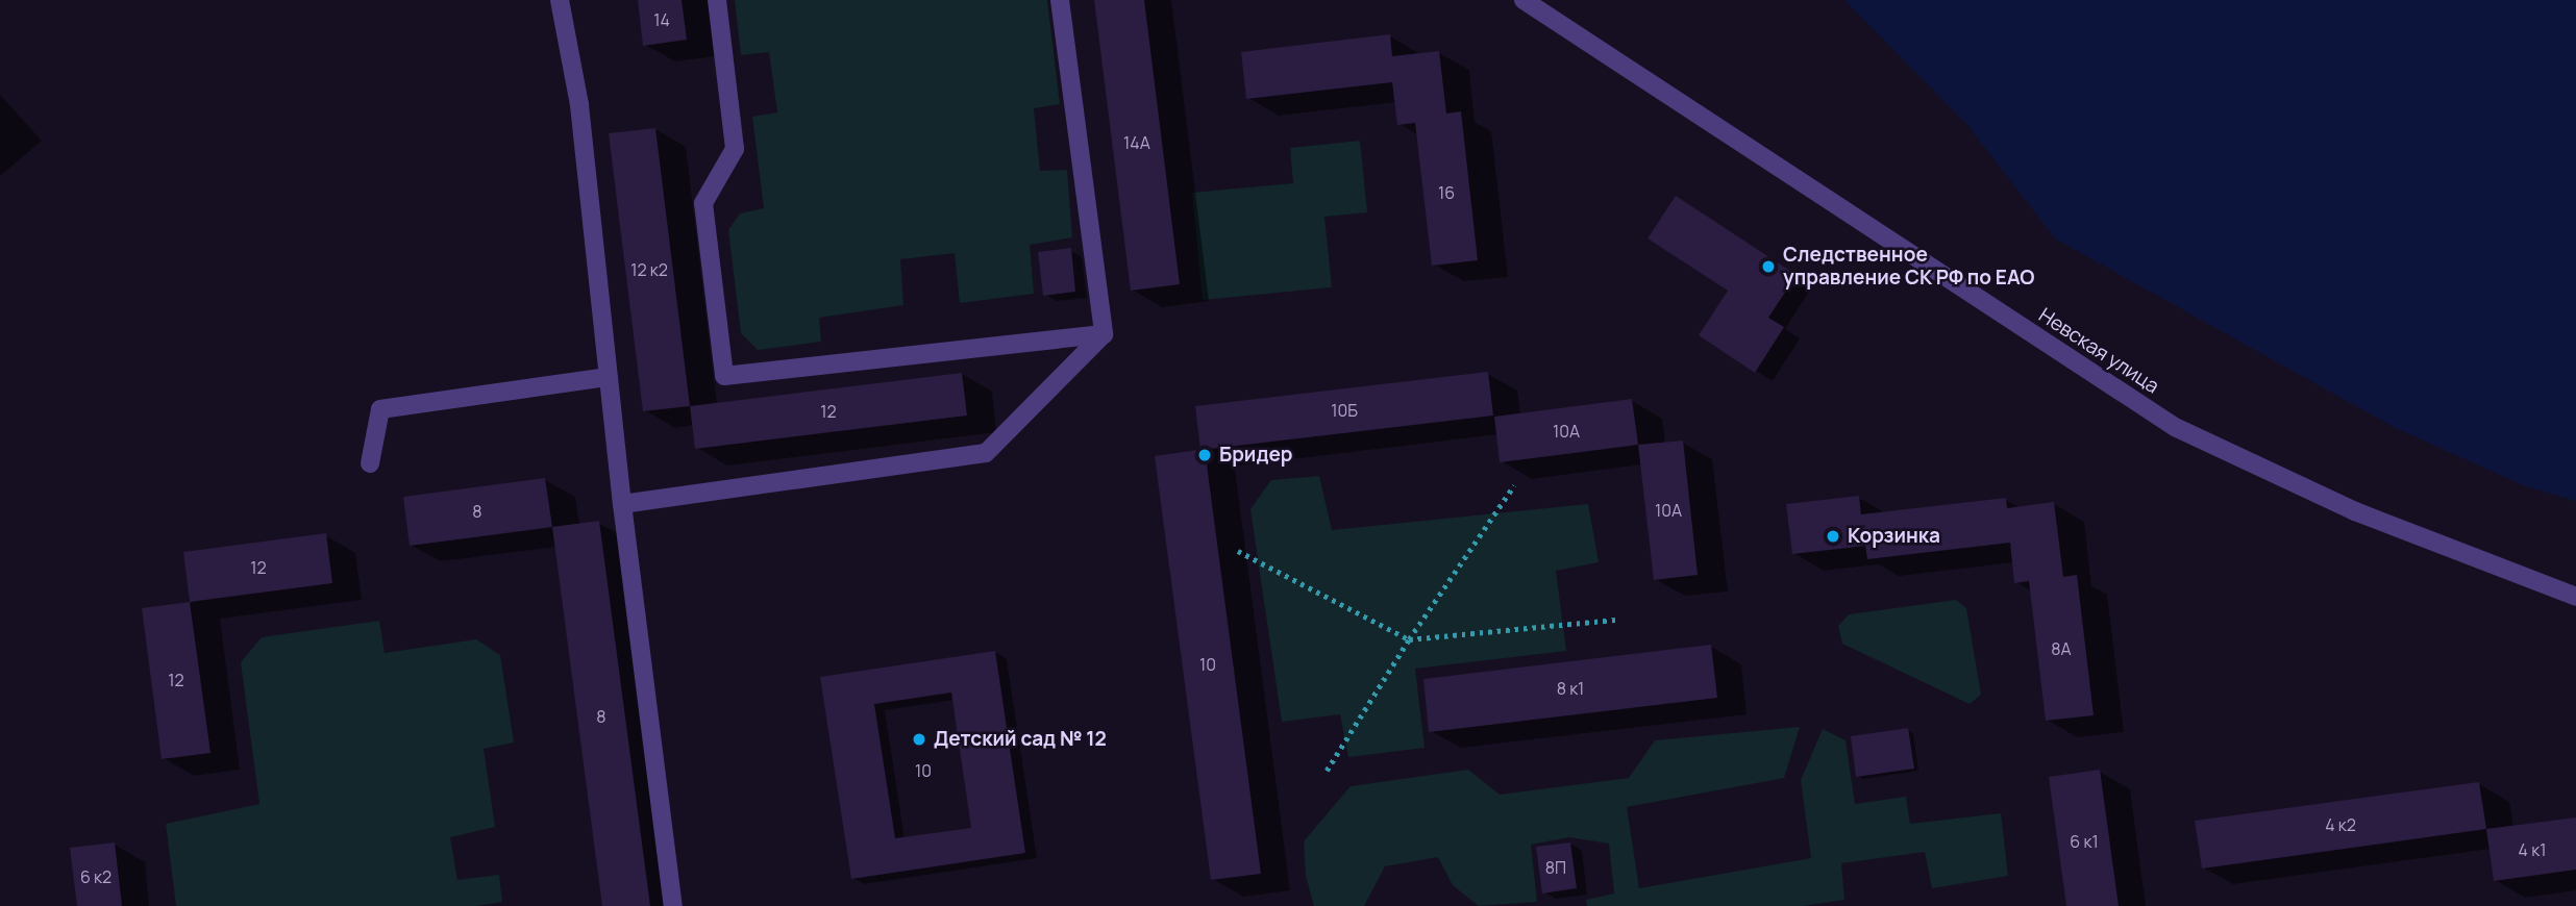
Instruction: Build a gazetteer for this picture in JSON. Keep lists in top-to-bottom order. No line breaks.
{"streets":{"street":["Невская улица"]},"places":["Следственное управление СК РФ по ЕАО","Бридер","Корзинка","Детский сад № 12"],"house_numbers":["14","14А","16","12 к2","10Б","12","10А","10А","8","12","8А","10","12","8 к1","8","10","4 к2","6 к1","4 к1","8П","6 к2"]}
